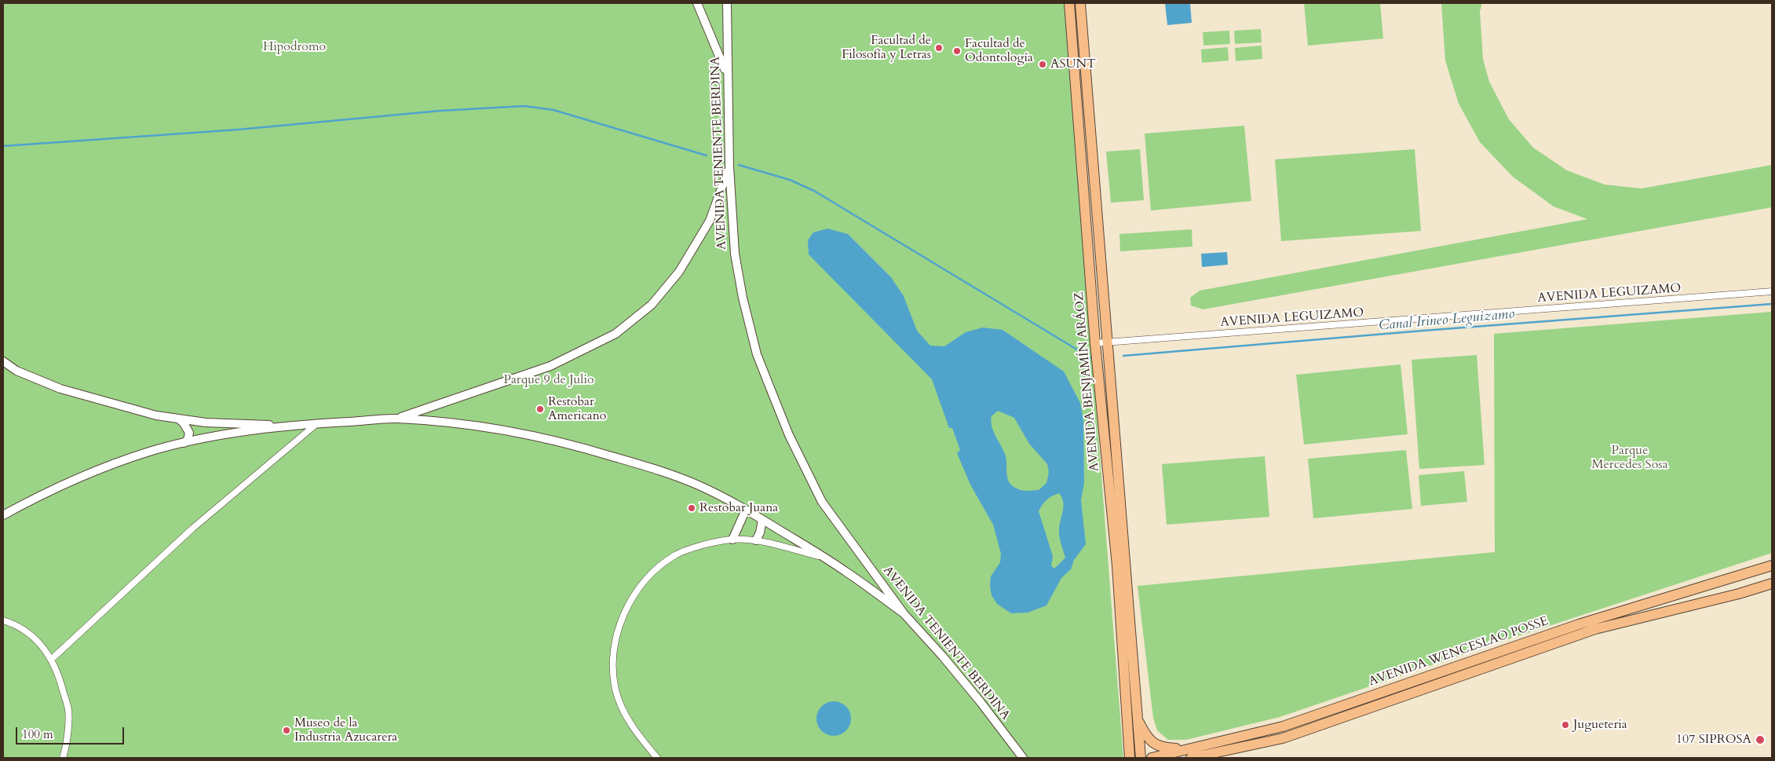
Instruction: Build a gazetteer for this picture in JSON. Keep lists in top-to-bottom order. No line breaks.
{"streets":{"main road":["AVENIDA BENJAMÍN ARÁOZ","AVENIDA WENCESLAO POSSE"],"street":["AVENIDA TENIENTE BERDINA","AVENIDA LEGUIZAMO"]},"crossings":[["AVENIDA LEGUIZAMO","AVENIDA BENJAMÍN ARÁOZ"]],"water":["Canal Irineo Leguizamo"],"parks":["Hipodromo","Parque 9 de Julio","Parque Mercedes Sosa"],"places":["Facultad de Filosofía y Letras","Facultad de Odontología","ASUNT","Restobar Americano","Restobar Juana","Jugueteria","Museo de la Industria Azucarera","107 SIPROSA"],"scale_bar":"100 m"}
